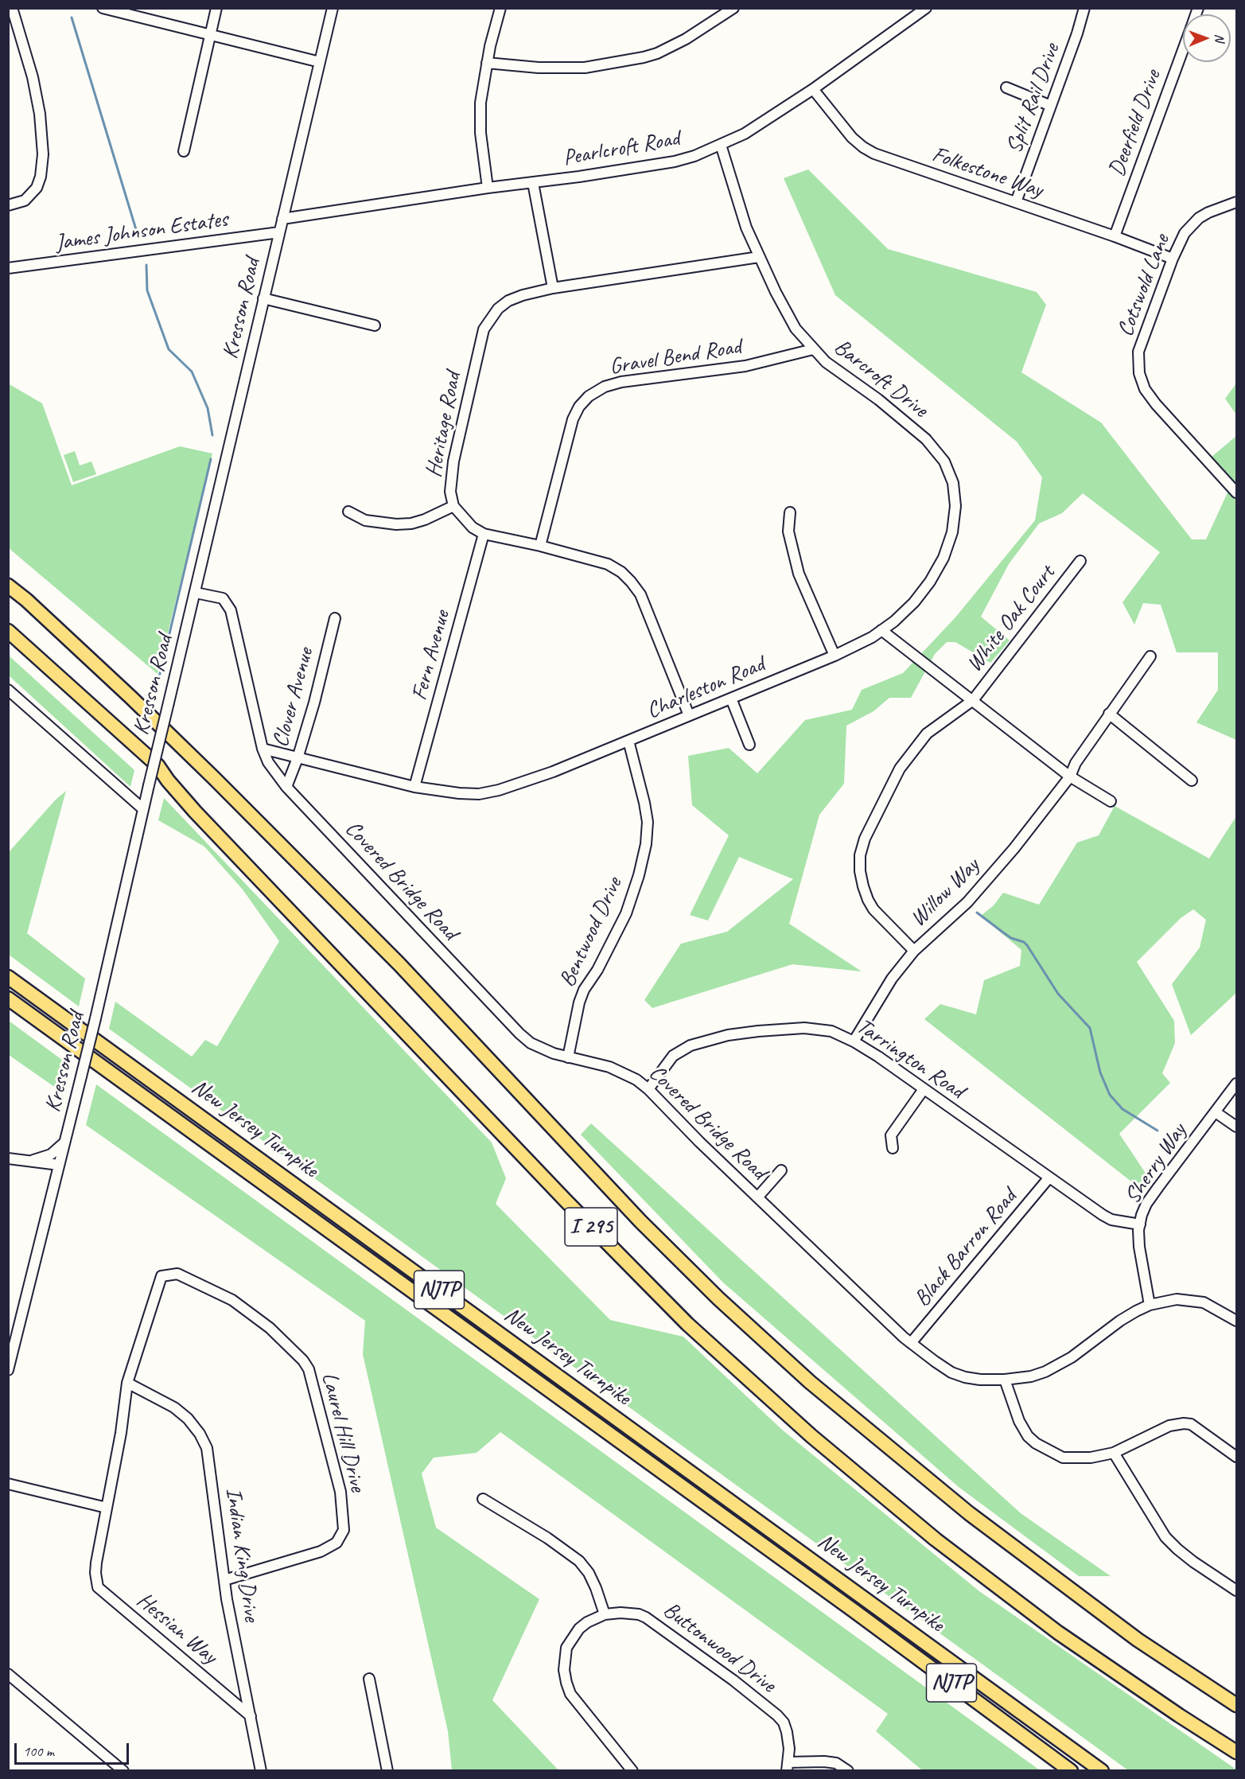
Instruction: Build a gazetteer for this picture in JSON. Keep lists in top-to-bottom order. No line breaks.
{"streets":{"highway":["New Jersey Turnpike","I 295","NJTP"],"street":["Split Rail Drive","Deerfield Drive","Pearlcroft Road","Folkestone Way","James Johnson Estates","Cotswold Lane","Kresson Road","Gravel Bend Road","Barcroft Drive","Heritage Road","White Oak Court","Fern Avenue","Charleston Road","Clover Avenue","Covered Bridge Road","Willow Way","Bentwood Drive","Tarrington Road","Sherry Way","Black Barron Road","Laurel Hill Drive","Indian King Drive","Hessian Way","Buttonwood Drive"]},"crossings":[["Split Rail Drive","Folkestone Way"],["Deerfield Drive","Folkestone Way"],["Pearlcroft Road","Folkestone Way"],["Pearlcroft Road","Kresson Road"],["Pearlcroft Road","Barcroft Drive"],["Folkestone Way","Cotswold Lane"],["James Johnson Estates","Kresson Road"],["Kresson Road","Covered Bridge Road"],["Gravel Bend Road","Barcroft Drive"],["Gravel Bend Road","Heritage Road"],["Barcroft Drive","Heritage Road"],["Barcroft Drive","Charleston Road"],["Heritage Road","Fern Avenue"],["Heritage Road","Charleston Road"],["White Oak Court","Willow Way"],["Fern Avenue","Charleston Road"],["Charleston Road","Clover Avenue"],["Charleston Road","Covered Bridge Road"],["Charleston Road","Bentwood Drive"],["Clover Avenue","Covered Bridge Road"],["Covered Bridge Road","Bentwood Drive"],["Covered Bridge Road","Tarrington Road"],["Covered Bridge Road","Sherry Way"],["Covered Bridge Road","Black Barron Road"],["Willow Way","Tarrington Road"],["Tarrington Road","Sherry Way"],["Tarrington Road","Black Barron Road"],["Laurel Hill Drive","Indian King Drive"],["Laurel Hill Drive","Hessian Way"],["Indian King Drive","Hessian Way"]],"scale_bar":"100 m","north":"right"}
